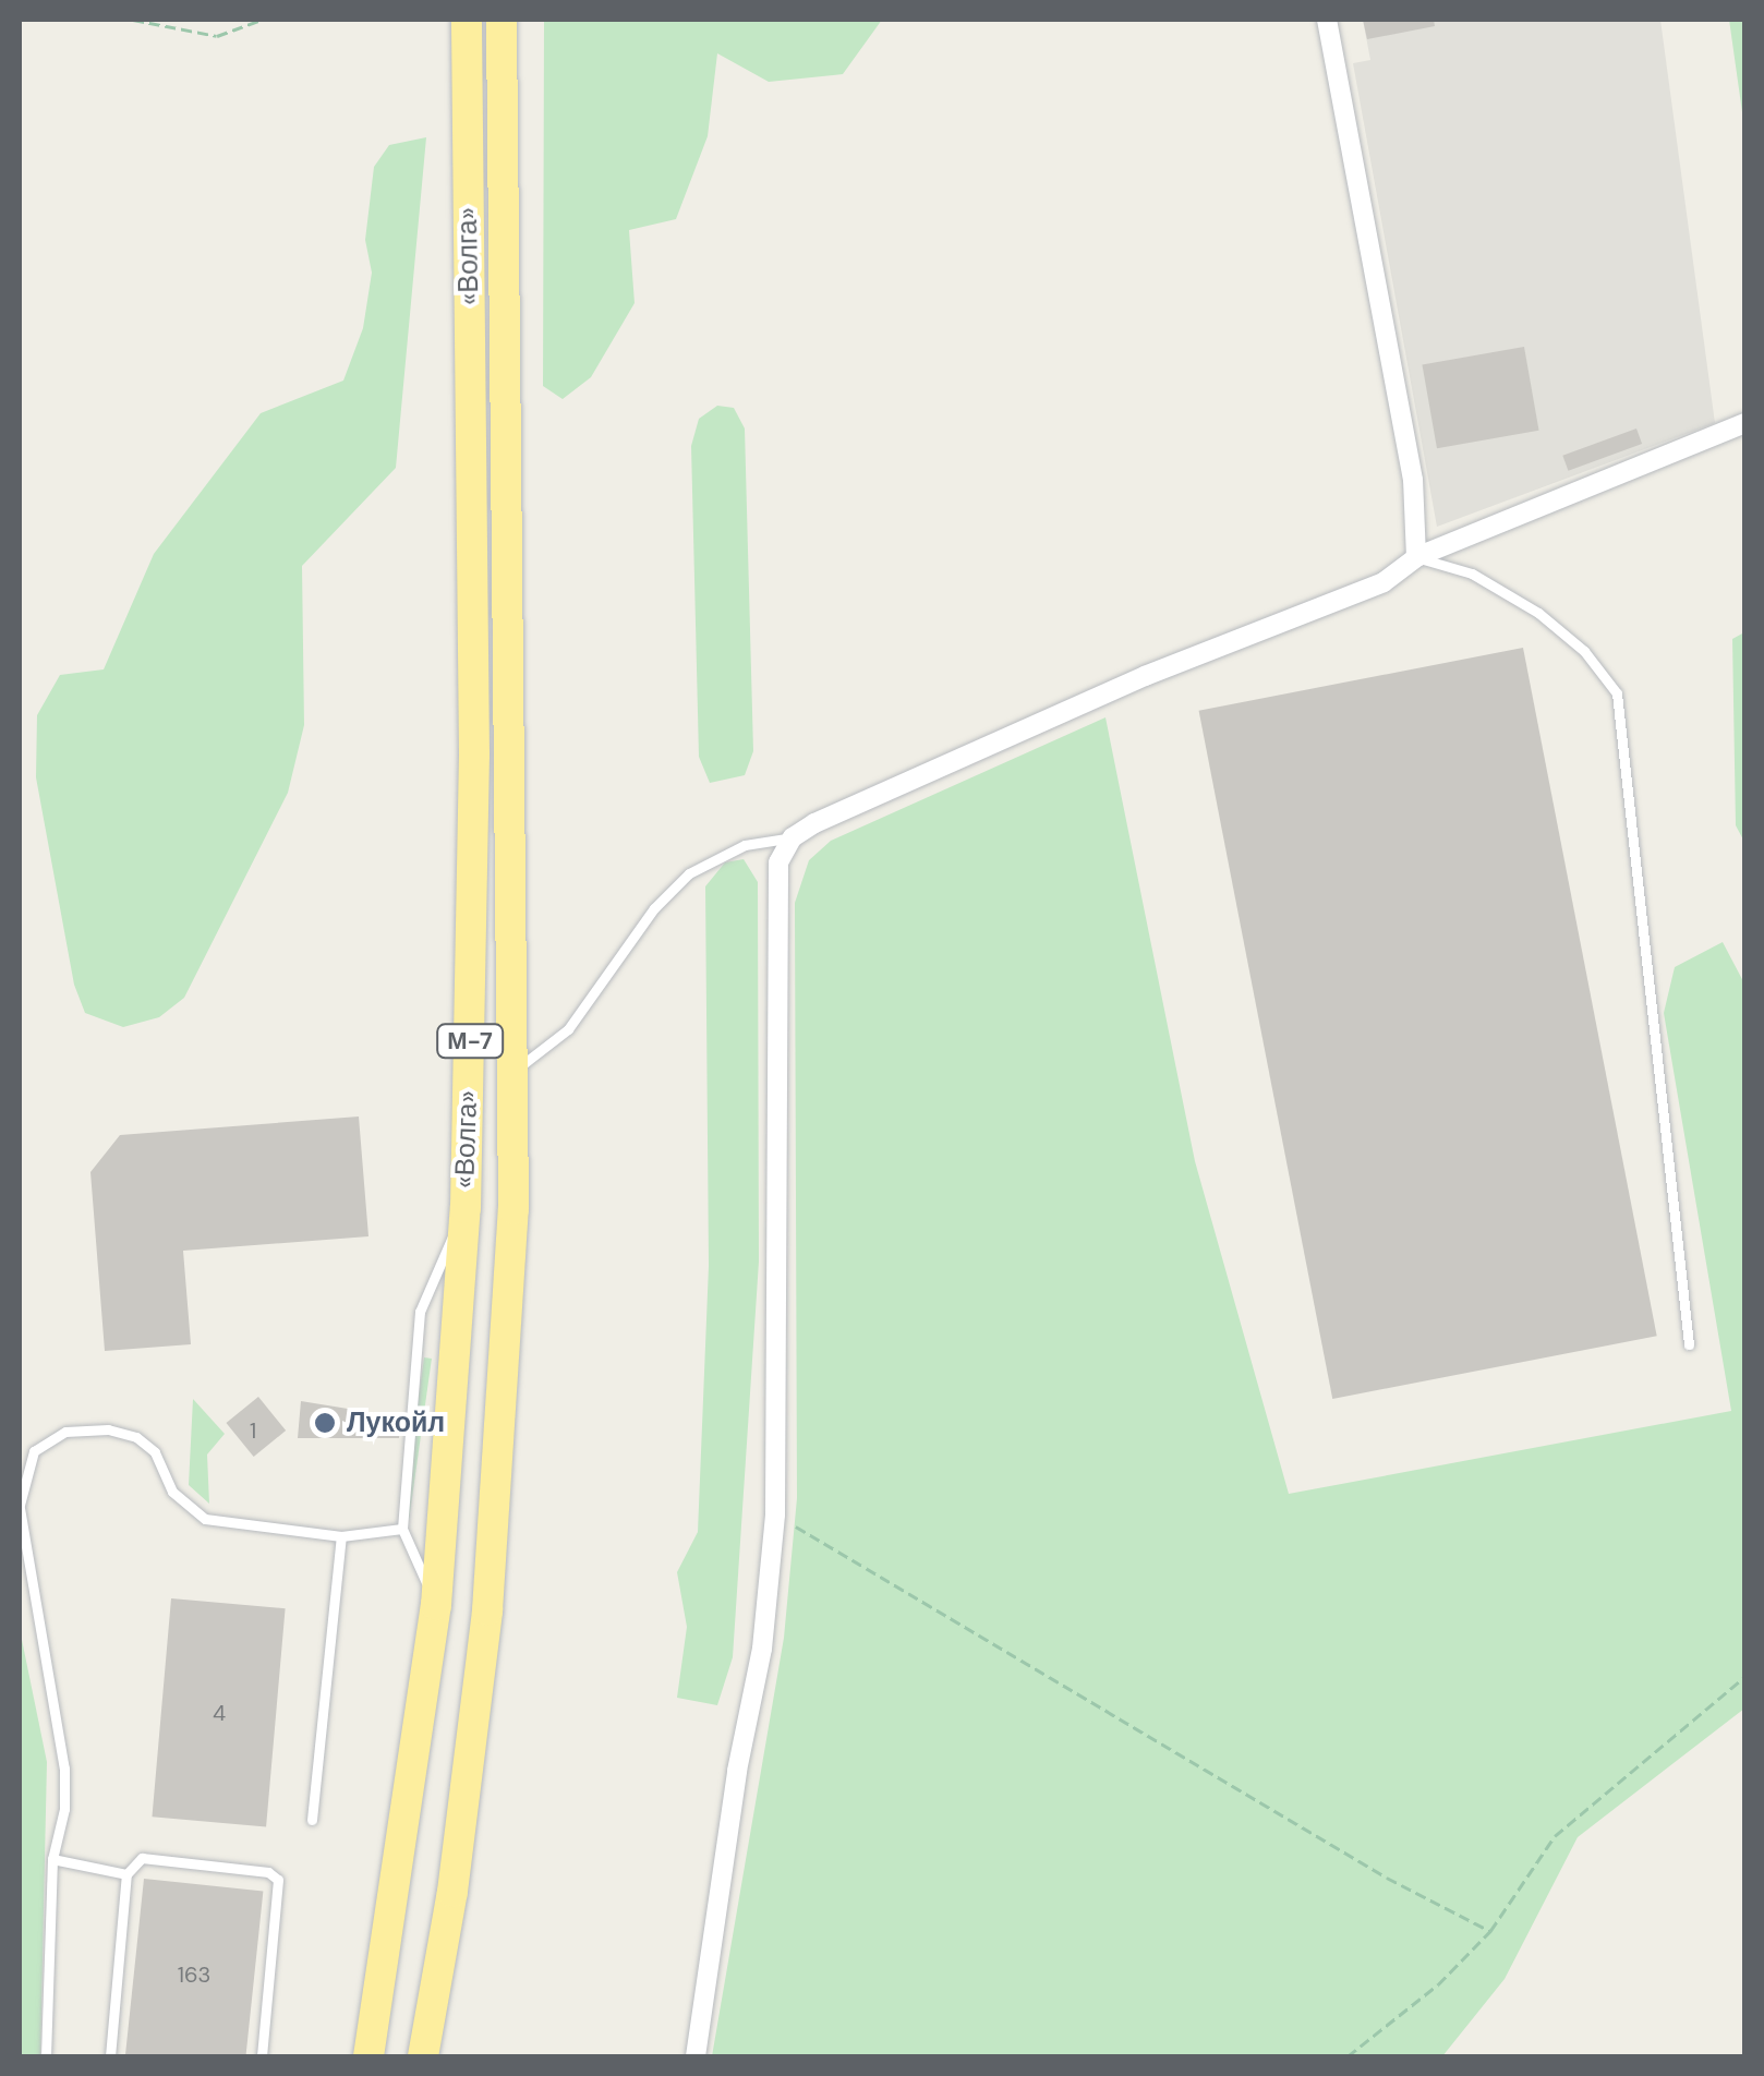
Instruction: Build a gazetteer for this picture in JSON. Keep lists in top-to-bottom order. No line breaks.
{"streets":{"highway":["«Волга»","М-7"]},"places":["Лукойл"],"house_numbers":["1","4","163"]}
